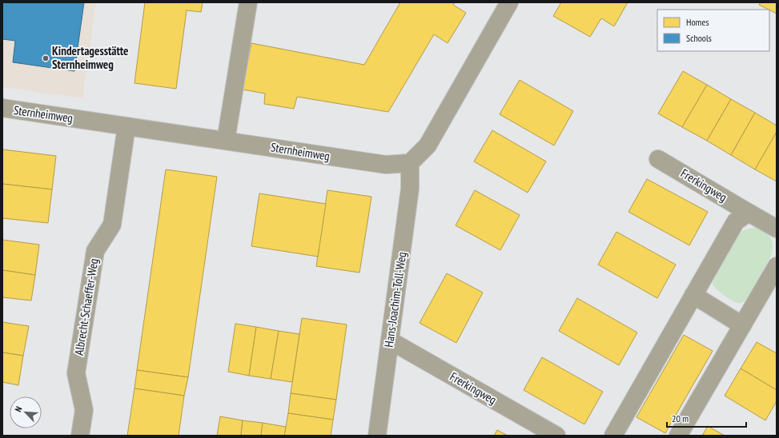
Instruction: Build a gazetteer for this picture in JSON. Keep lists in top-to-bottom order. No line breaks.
{"streets":{"street":["Sternheimweg","Frerkingweg","Hans-Joachim-Toll-Weg","Albrecht-Schaeffer-Weg"]},"crossings":[["Sternheimweg","Hans-Joachim-Toll-Weg"],["Sternheimweg","Albrecht-Schaeffer-Weg"],["Frerkingweg","Hans-Joachim-Toll-Weg"]],"places":["Kindertagesstätte Sternheimweg"],"legend":["Homes","Schools"],"scale_bar":"20 m","north":"top left"}
